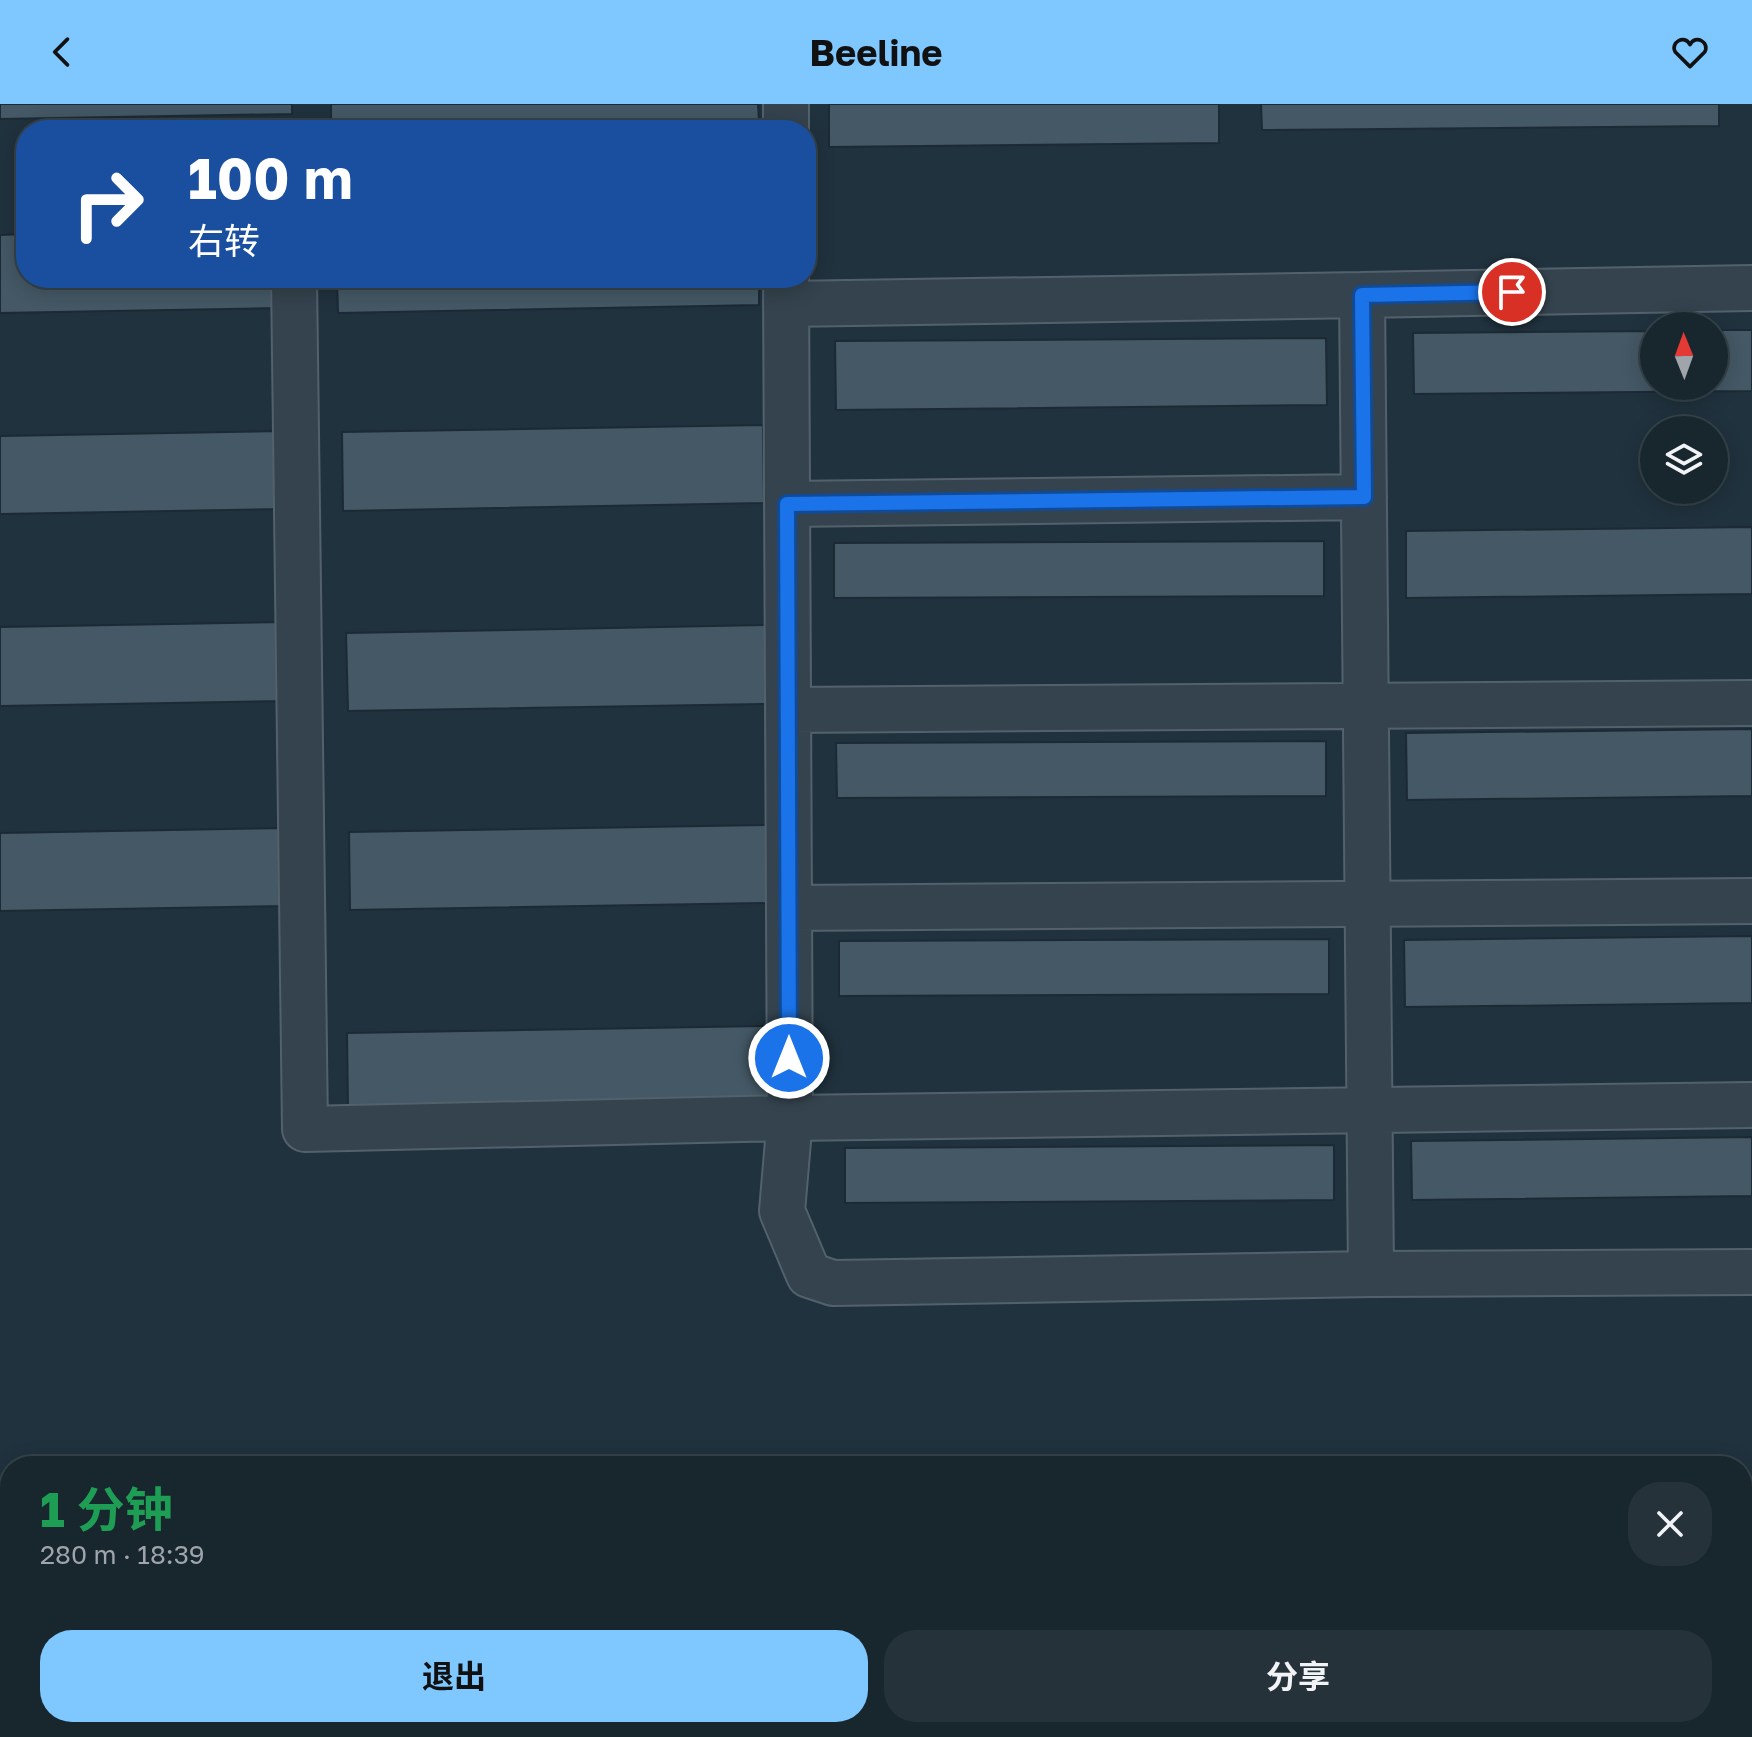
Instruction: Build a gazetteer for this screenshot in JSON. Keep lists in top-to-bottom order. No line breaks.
{"north":"top","page":{"header":"Beeline","turn":["100 m","右转"],"heading":["1 分钟","280 m · 18:39"],"buttons":["退出","分享"]}}
